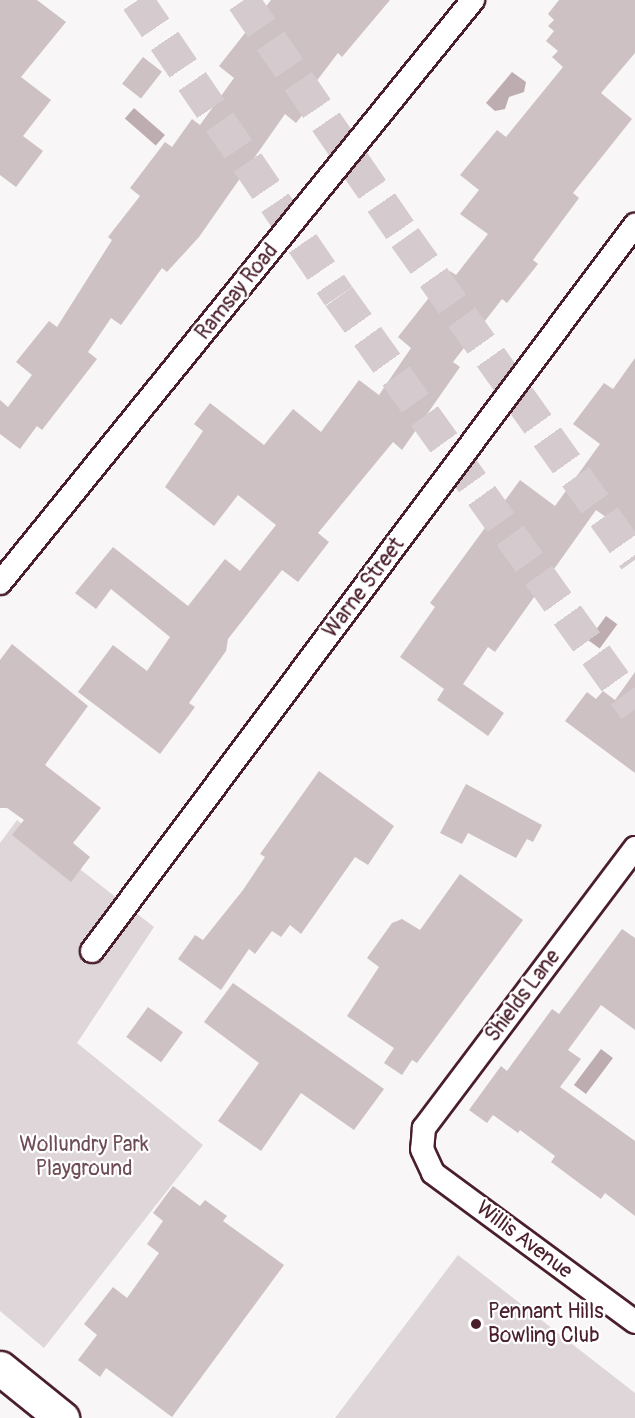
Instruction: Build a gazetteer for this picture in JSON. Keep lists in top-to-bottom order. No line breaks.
{"streets":{"street":["Ramsay Road","Warne Street","Shields Lane","Willis Avenue"]},"crossings":[["Shields Lane","Willis Avenue"]],"parks":["Wollundry Park Playground"],"places":["Pennant Hills Bowling Club"]}
